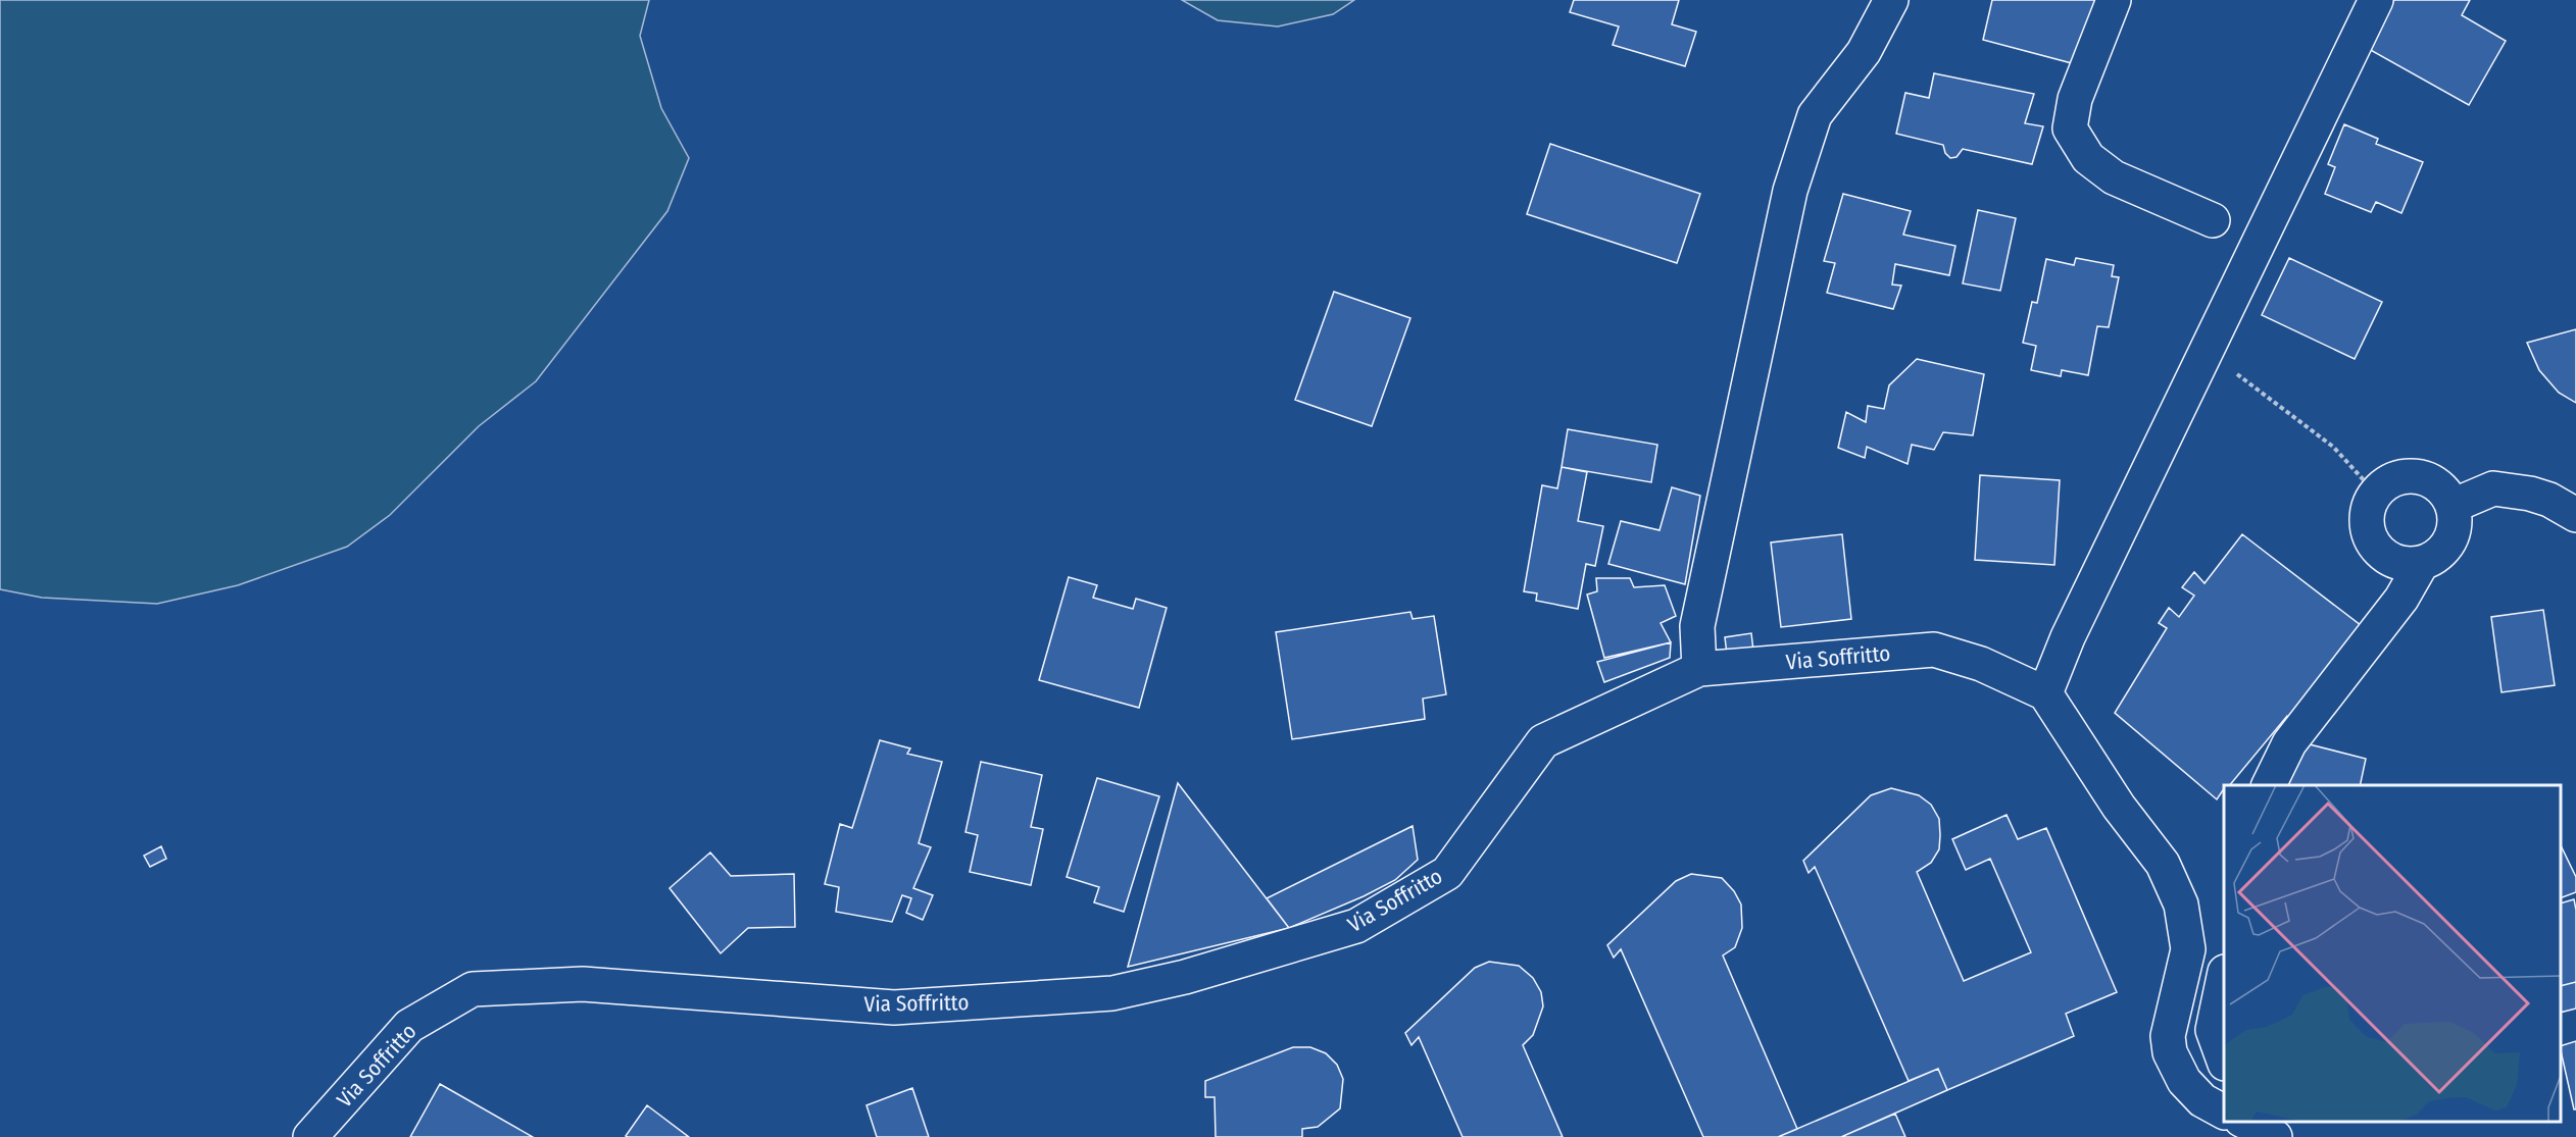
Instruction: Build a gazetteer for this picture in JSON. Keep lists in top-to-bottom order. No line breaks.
{"streets":{"street":["Via Soffritto"]}}
